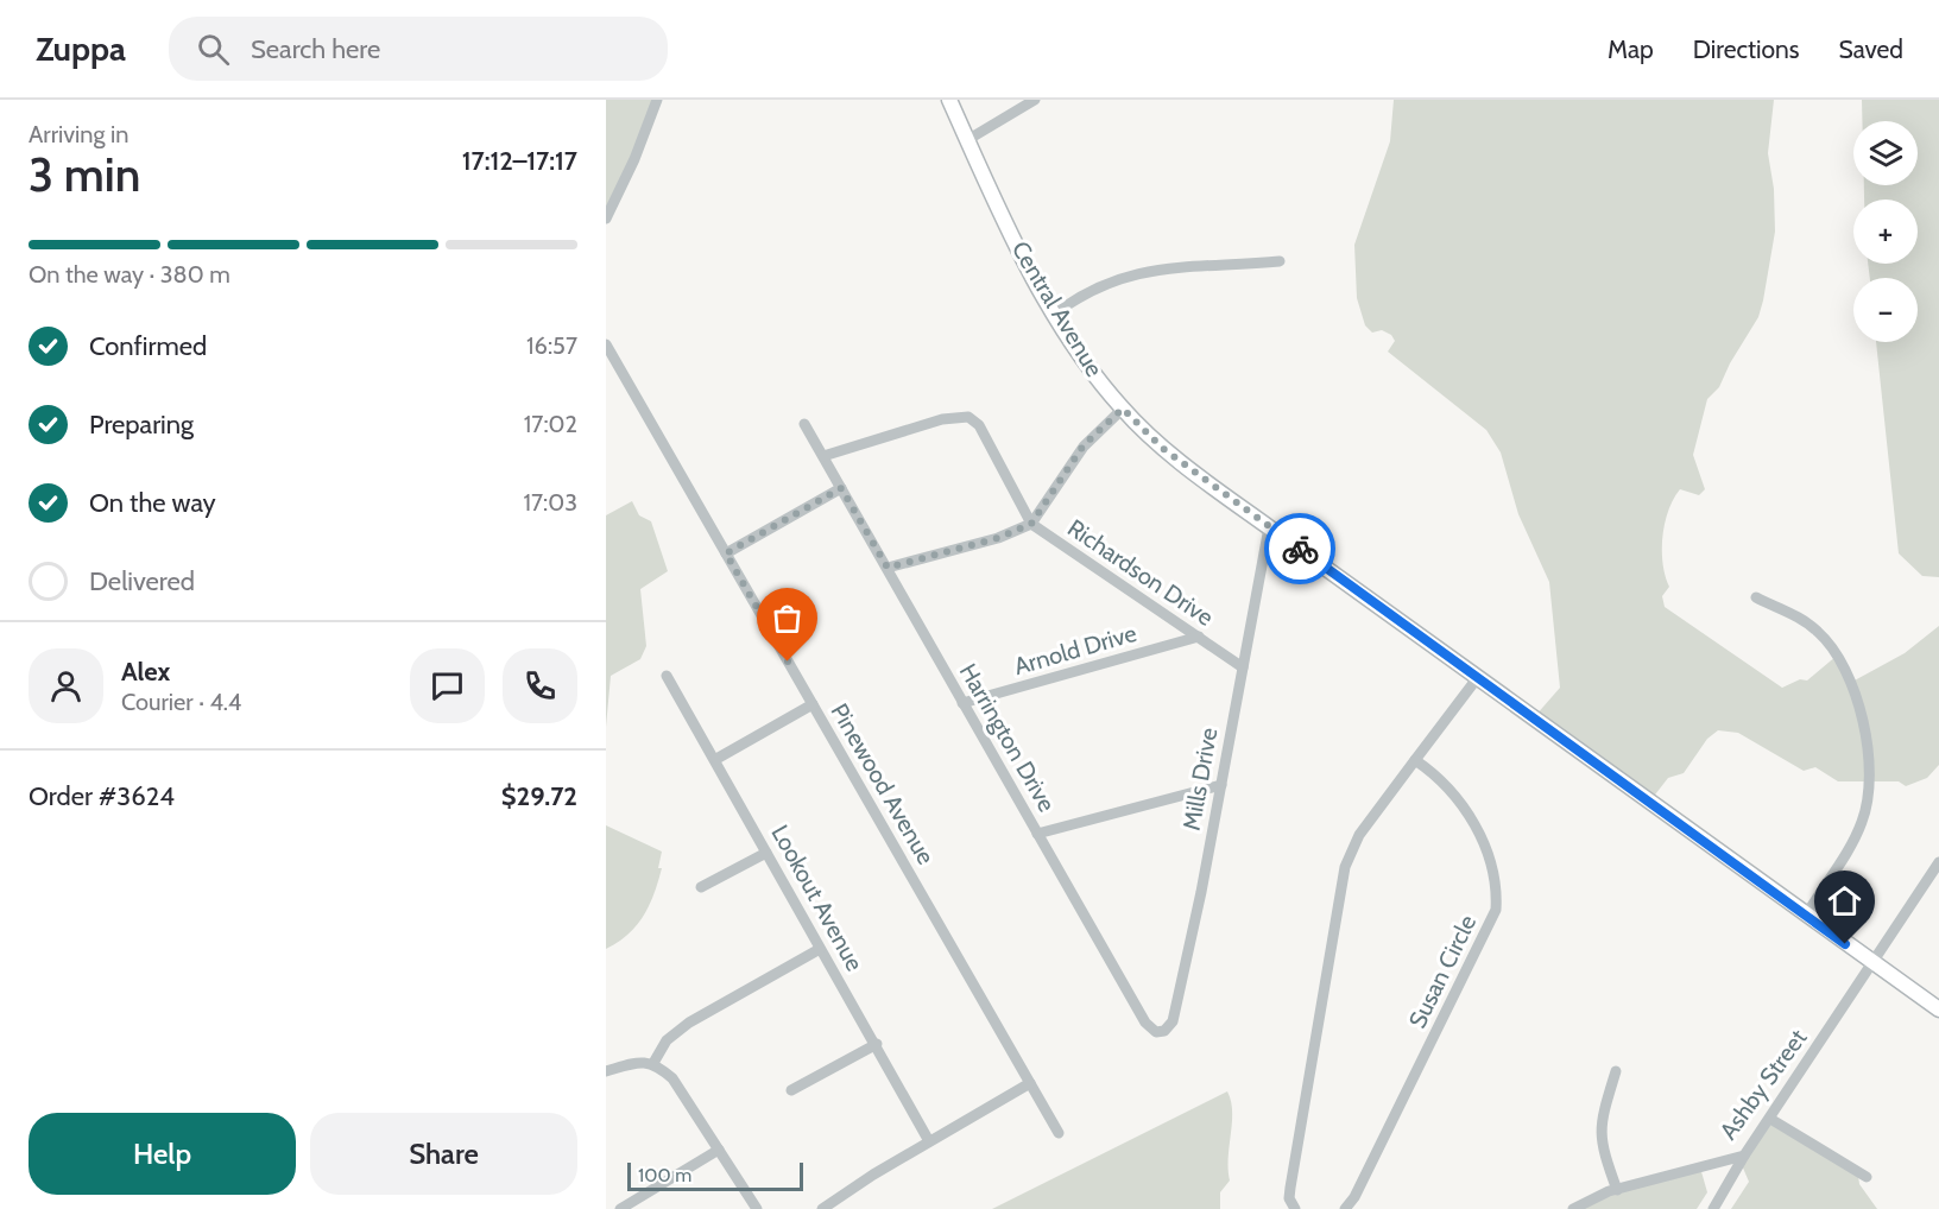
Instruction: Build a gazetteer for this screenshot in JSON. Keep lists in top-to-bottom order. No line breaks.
{"streets":{"main road":["Central Avenue"],"street":["Richardson Drive","Arnold Drive","Harrington Drive","Mills Drive","Pinewood Avenue","Lookout Avenue","Susan Circle","Ashby Street"]},"crossings":[["Central Avenue","Mills Drive"],["Central Avenue","Ashby Street"],["Richardson Drive","Arnold Drive"],["Richardson Drive","Harrington Drive"],["Richardson Drive","Mills Drive"],["Arnold Drive","Harrington Drive"],["Harrington Drive","Mills Drive"]],"scale_bar":"100 m","page":{"header":"Zuppa","search":"Search here","nav":["Map","Directions","Saved"],"heading":["3 min","Arriving in","17:12–17:17"],"panel":["Alex","Courier · 4.4","Order #3624","$29.72"],"map_buttons":["+","−"],"bar":"On the way · 380 m","list":[["Confirmed","16:57"],["Preparing","17:02"],["On the way","17:03"],"Delivered"],"buttons":["Help","Share"],"scale":"100 m"}}
